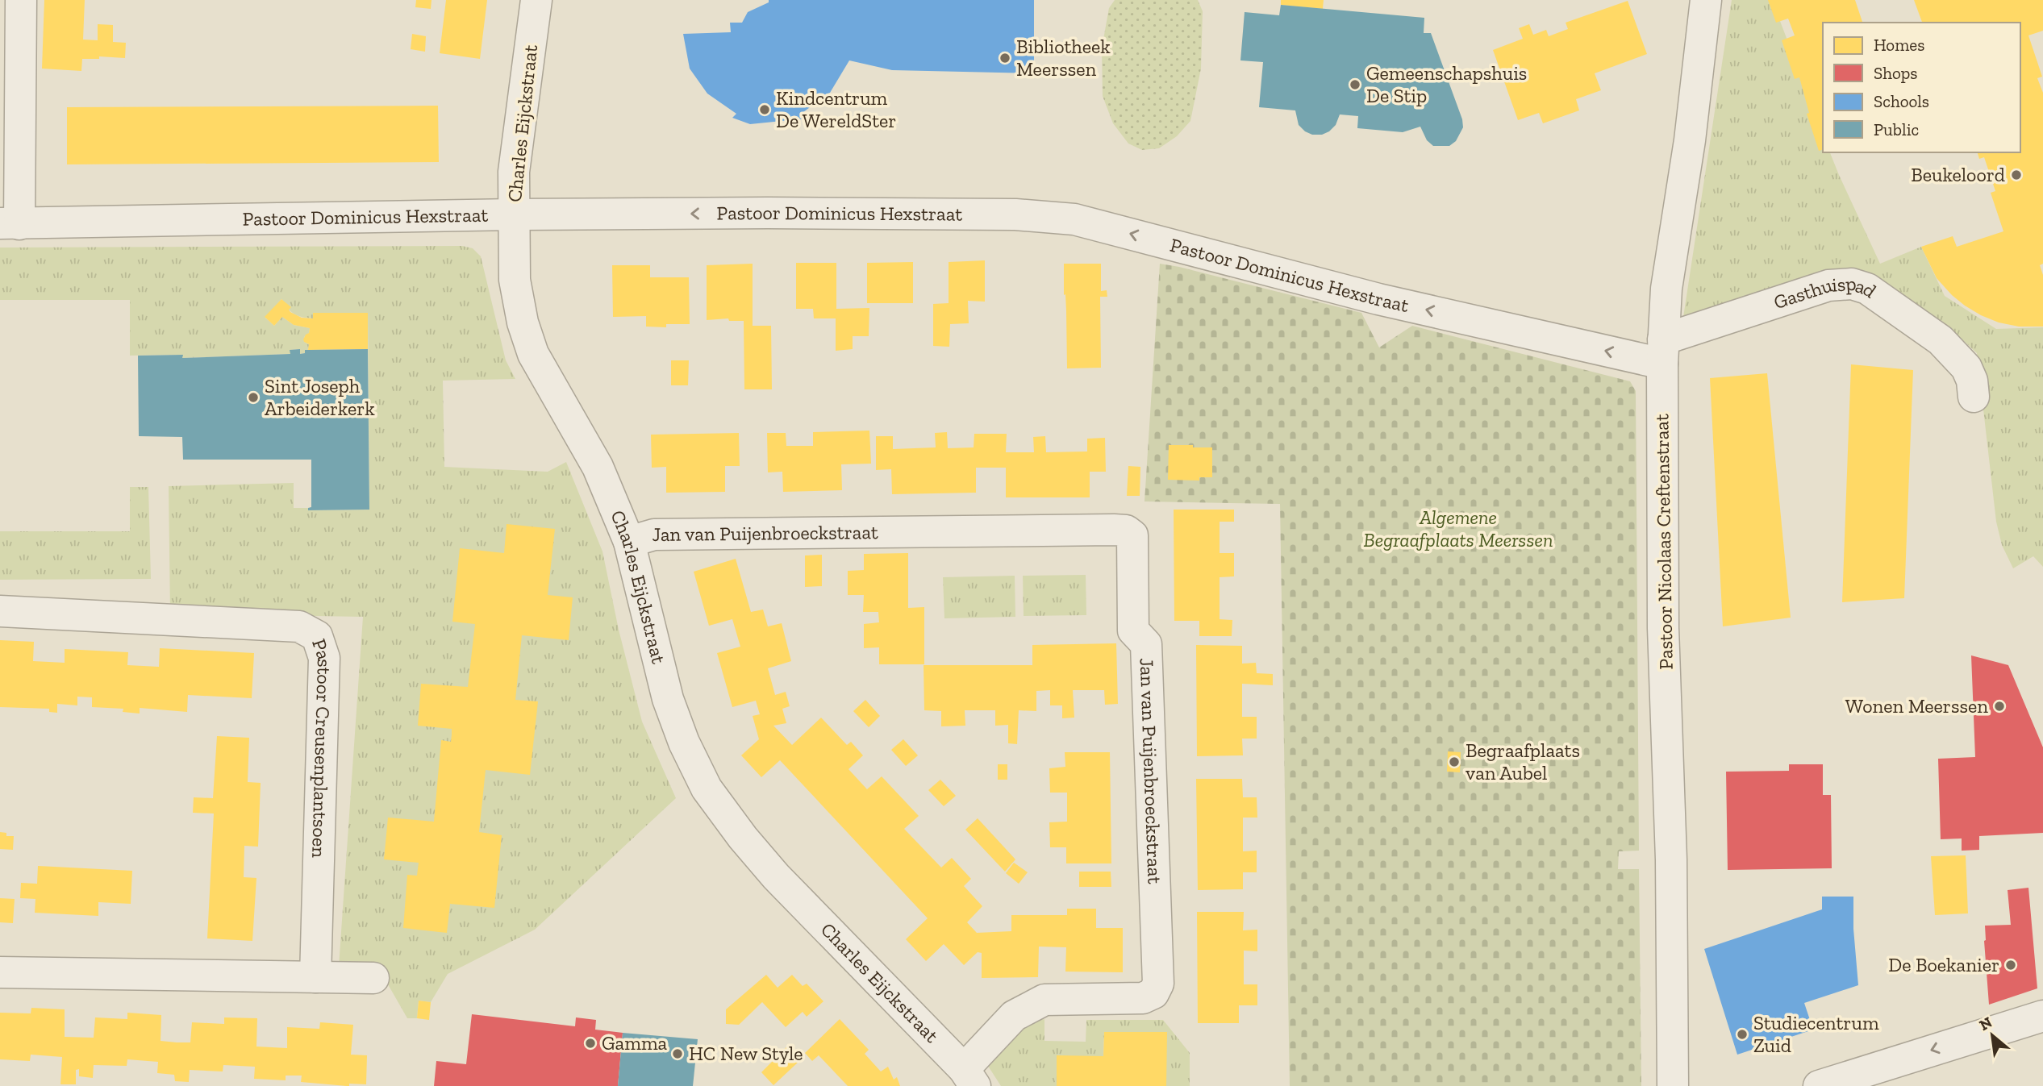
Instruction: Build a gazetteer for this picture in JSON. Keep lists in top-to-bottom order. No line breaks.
{"streets":{"street":["Charles Eijckstraat","Pastoor Dominicus Hexstraat","Gasthuispad","Jan van Puijenbroeckstraat","Pastoor Nicolaas Creftenstraat","Pastoor Creusenplantsoen"]},"crossings":[["Charles Eijckstraat","Pastoor Dominicus Hexstraat"],["Charles Eijckstraat","Jan van Puijenbroeckstraat"],["Pastoor Dominicus Hexstraat","Gasthuispad"],["Pastoor Dominicus Hexstraat","Pastoor Nicolaas Creftenstraat"],["Gasthuispad","Pastoor Nicolaas Creftenstraat"]],"one_way":["Pastoor Dominicus Hexstraat"],"parks":["Algemene Begraafplaats Meerssen"],"places":["Bibliotheek Meerssen","Gemeenschapshuis De Stip","Kindcentrum De WereldSter","Beukeloord","Sint Joseph Arbeiderkerk","Wonen Meerssen","Begraafplaats van Aubel","De Boekanier","Studiecentrum Zuid","Gamma","HC New Style"],"legend":["Homes","Shops","Schools","Public"],"north":"top left"}
